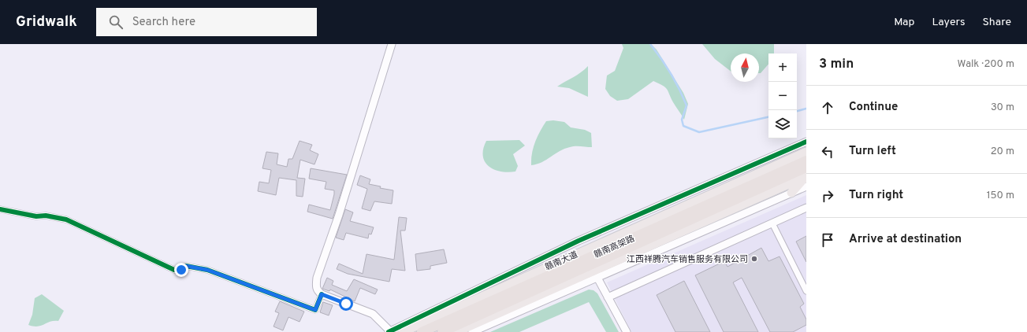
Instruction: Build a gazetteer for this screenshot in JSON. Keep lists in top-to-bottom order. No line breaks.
{"streets":{"highway":["赣南高架路"],"main road":["赣南大道"]},"places":["江西祥腾汽车销售服务有限公司"],"north":"top","page":{"header":"Gridwalk","search":"Search here","nav":["Map","Layers","Share"],"heading":["3 min","Walk · 200 m"],"map_buttons":["+","−"],"list":[["Continue","30 m"],["Turn left","20 m"],["Turn right","150 m"],"Arrive at destination"]}}
